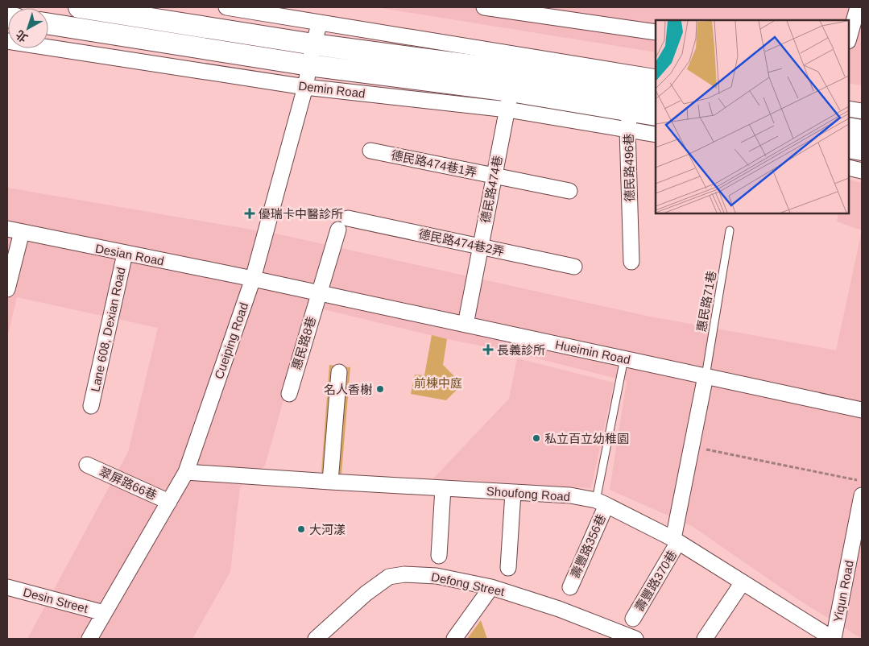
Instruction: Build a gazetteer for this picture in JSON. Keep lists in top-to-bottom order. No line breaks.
{"streets":{"street":["Demin Road","德民路474巷1弄","德民路496巷","德民路474巷","德民路474巷2弄","Desian Road","Lane 608, Dexian Road","Cueiping Road","惠民路8巷","Hueimin Road","翠屏路66巷","Shoufong Road","壽豐路356巷","壽豐路370巷","Defong Street","Yiqun Road","Desin Street"],"lane":["惠民路71巷"]},"crossings":[["Demin Road","德民路496巷"],["Demin Road","德民路474巷"],["Demin Road","Cueiping Road"],["德民路474巷1弄","德民路474巷"],["德民路474巷","德民路474巷2弄"],["德民路474巷","Hueimin Road"],["Desian Road","Lane 608, Dexian Road"],["Desian Road","Cueiping Road"],["Desian Road","Hueimin Road"],["惠民路71巷","Hueimin Road"],["惠民路71巷","壽豐路370巷"],["Cueiping Road","Hueimin Road"],["Cueiping Road","翠屏路66巷"],["Cueiping Road","Shoufong Road"],["Cueiping Road","Desin Street"],["惠民路8巷","Hueimin Road"],["Hueimin Road","壽豐路370巷"],["Shoufong Road","壽豐路356巷"],["Shoufong Road","壽豐路370巷"],["Shoufong Road","Yiqun Road"]],"parks":["前棟中庭"],"places":{"health":["優瑞卡中醫診所","長義診所"],"other":["名人香榭","私立百立幼稚園","大河漾"]},"north":"bottom left"}
